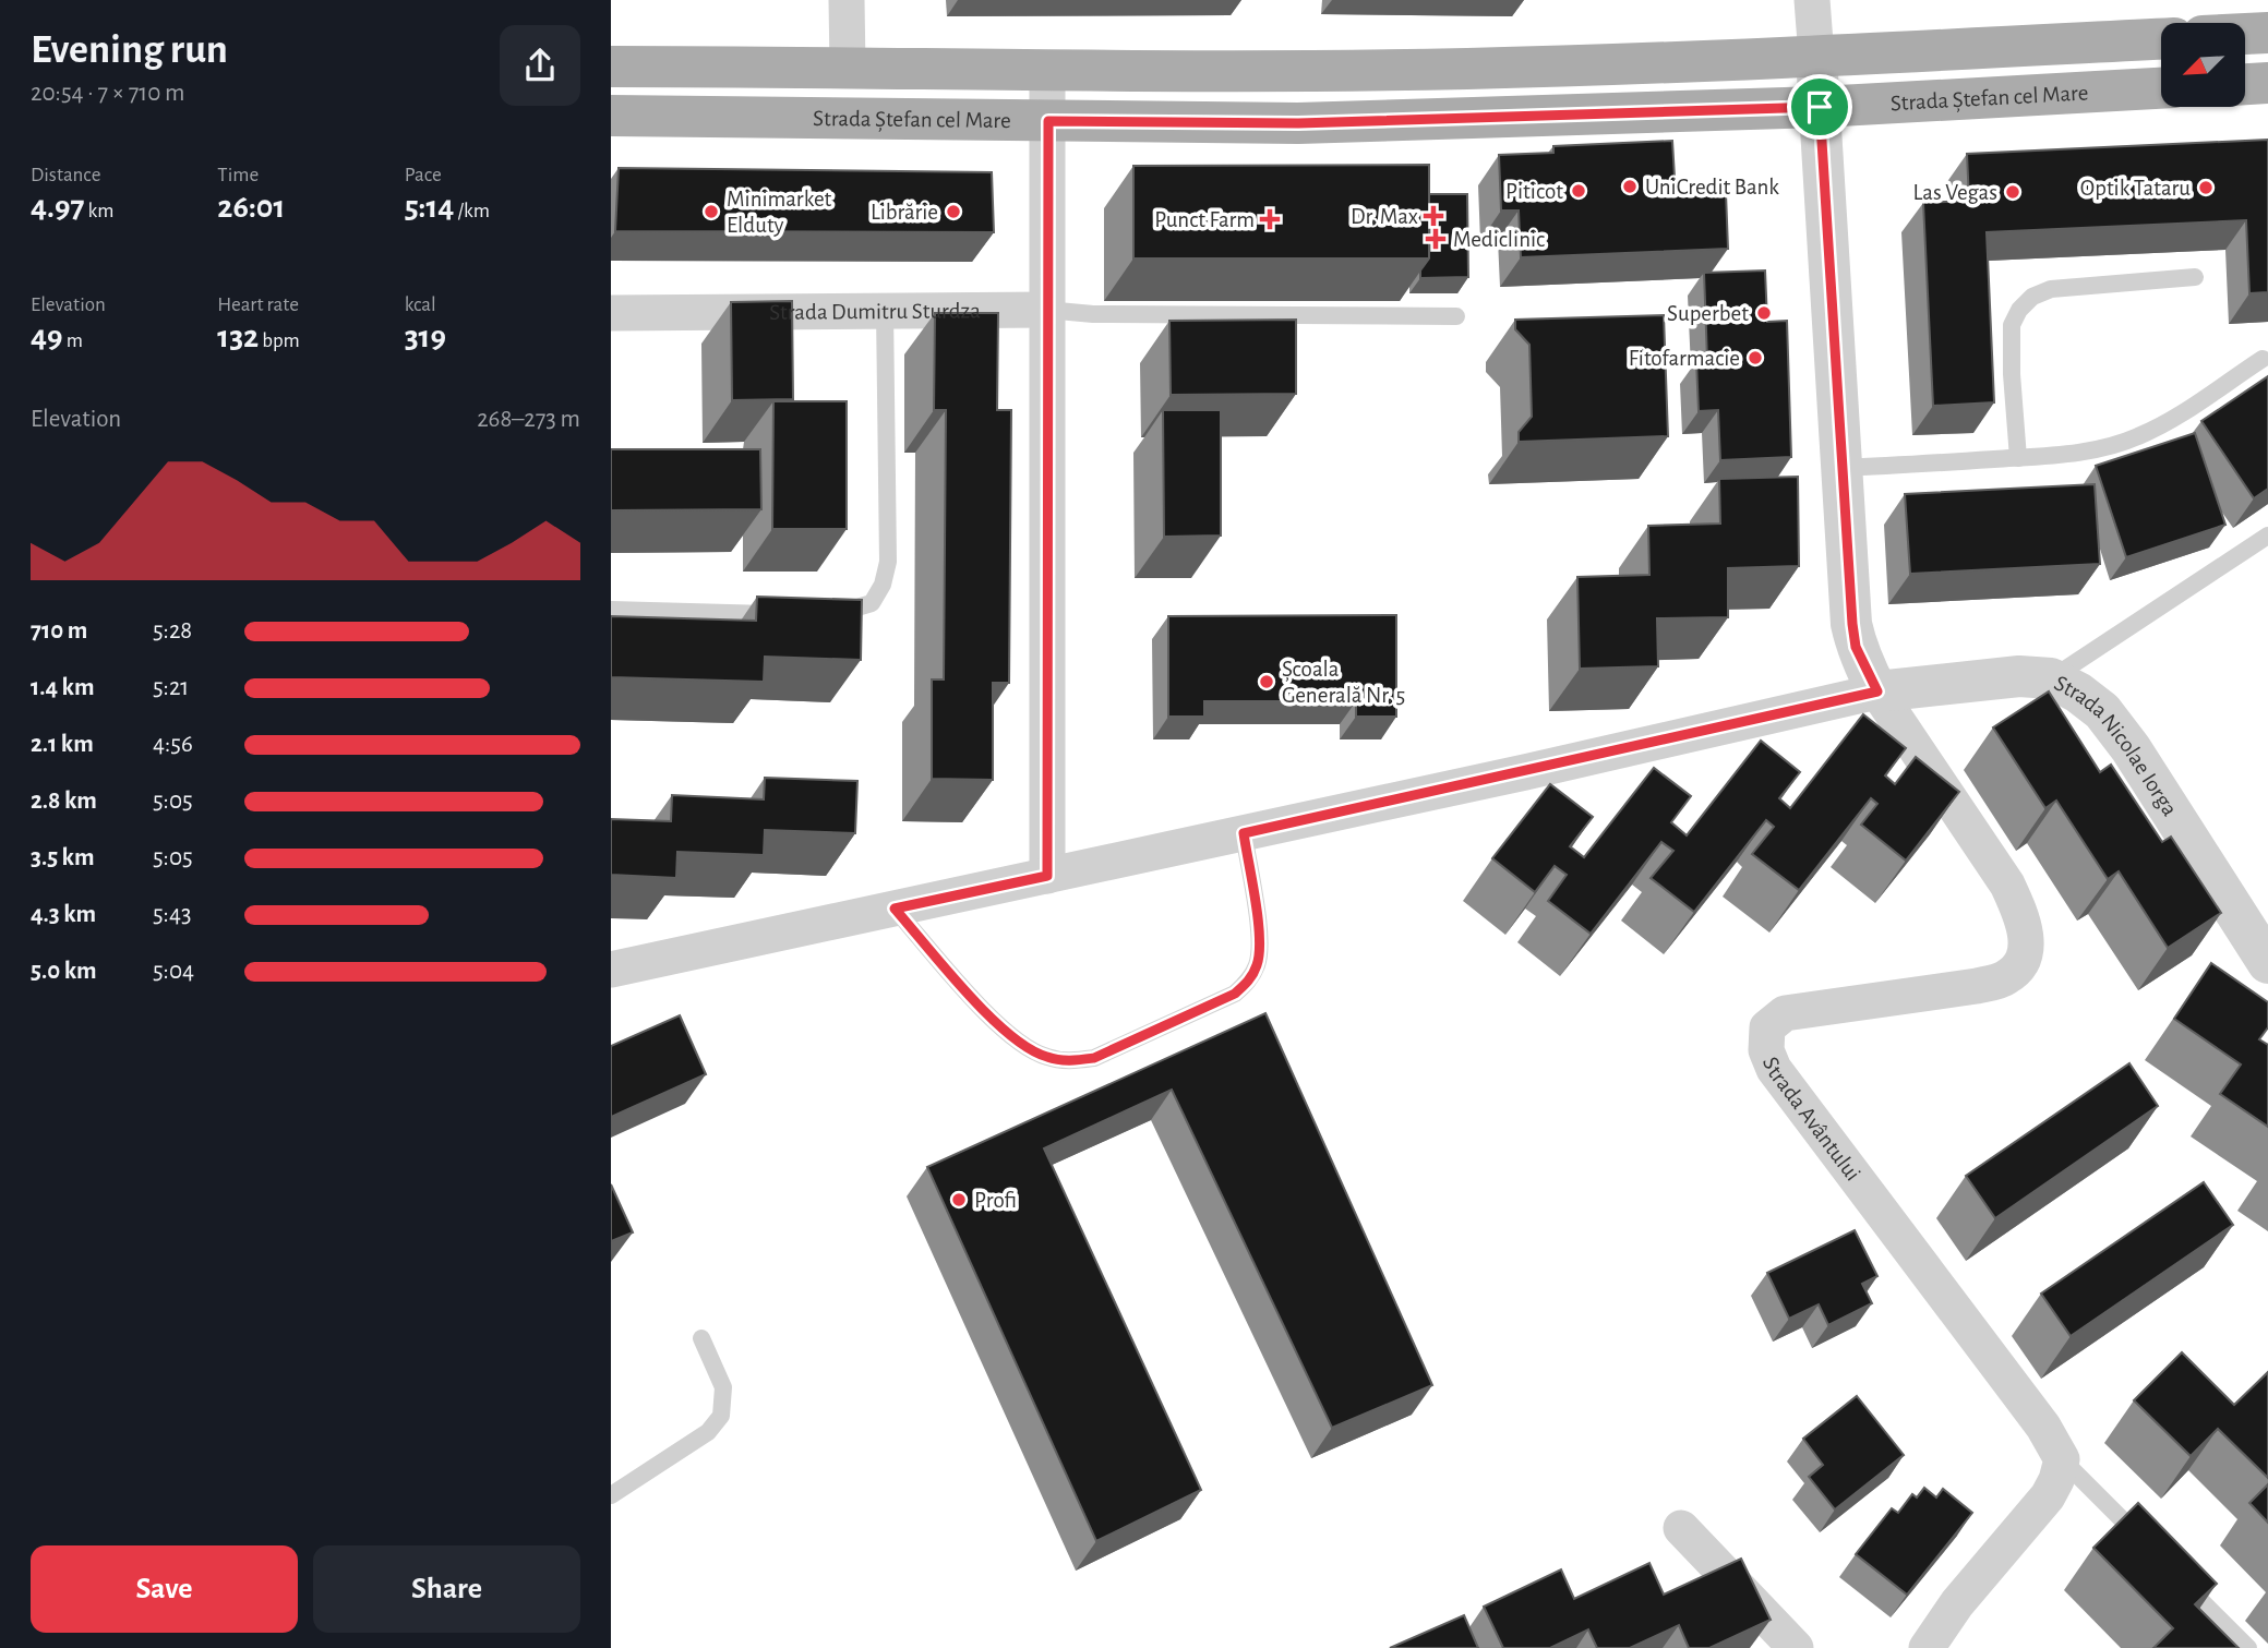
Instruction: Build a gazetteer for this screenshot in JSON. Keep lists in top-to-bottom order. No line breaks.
{"streets":{"main road":["Strada Ștefan cel Mare"],"street":["Strada Dumitru Sturdza","Strada Nicolae Iorga","Strada Avântului"]},"crossings":[["Strada Nicolae Iorga","Strada Avântului"]],"places":{"other":["UniCredit Bank","Optik Tataru","Piticot","Las Vegas","Minimarket Elduty","Librărie","Superbet","Fitofarmacie","Școala Generală Nr. 5","Profi"],"health":["Dr. Max","Punct Farm","Mediclinic"]},"north":"bottom left","page":{"heading":["Evening run","20:54 · 7 × 710 m"],"stats":[["Distance","4.97 km"],["Time","26:01"],["Pace","5:14 /km"],["Elevation","49 m"],["Heart rate","132 bpm"],["kcal","319"]],"chart":["Elevation","268–273 m"],"list":[{"name":"710 m","note":"5:28"},{"name":"1.4 km","note":"5:21"},{"name":"2.1 km","note":"4:56"},{"name":"2.8 km","note":"5:05"},{"name":"3.5 km","note":"5:05"},{"name":"4.3 km","note":"5:43"},{"name":"5.0 km","note":"5:04"}],"buttons":["Save","Share"]}}
